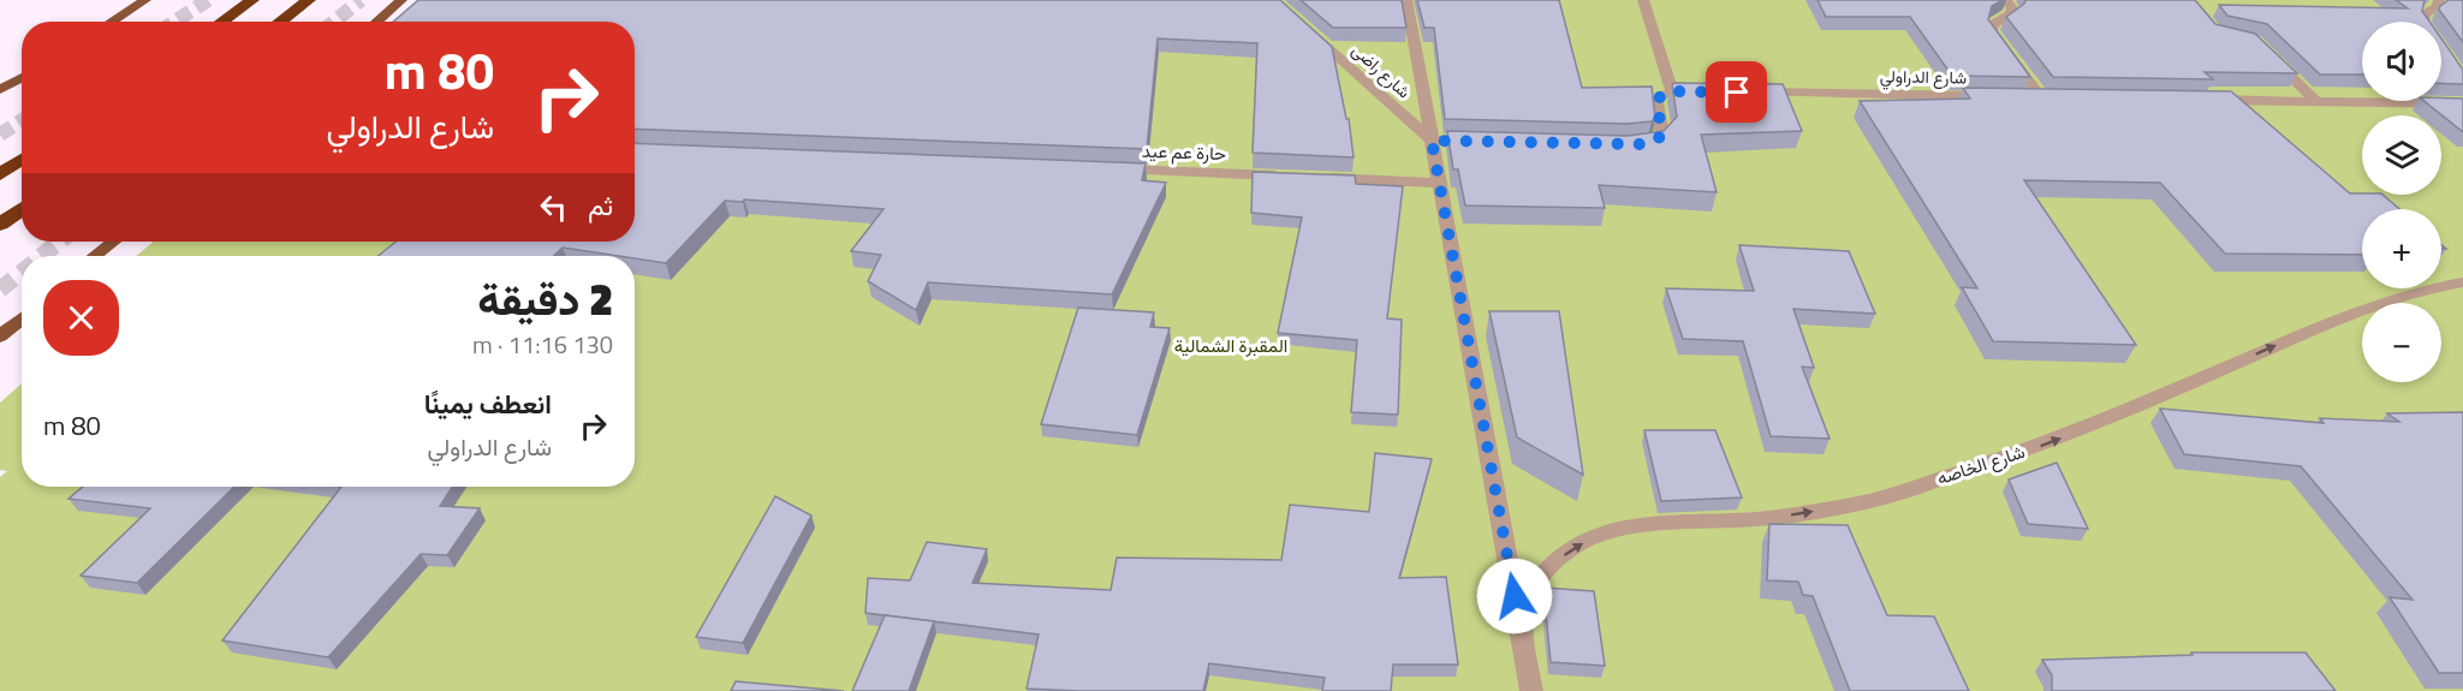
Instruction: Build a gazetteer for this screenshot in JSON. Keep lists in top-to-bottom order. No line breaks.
{"streets":{"street":["شارع راضى","شارع الدراولي","حارة عم عيد","شارع الخاصه"]},"one_way":["شارع الخاصه"],"parks":["المقبرة الشمالية"],"page":{"map_buttons":["+","−"],"turn":["80 m","شارع الدراولي"],"then":"ثم","heading":["2 دقيقة","130 m · 11:16"],"list":[{"name":"انعطف يمينًا","note":"شارع الدراولي","value":"80 m"}]}}
